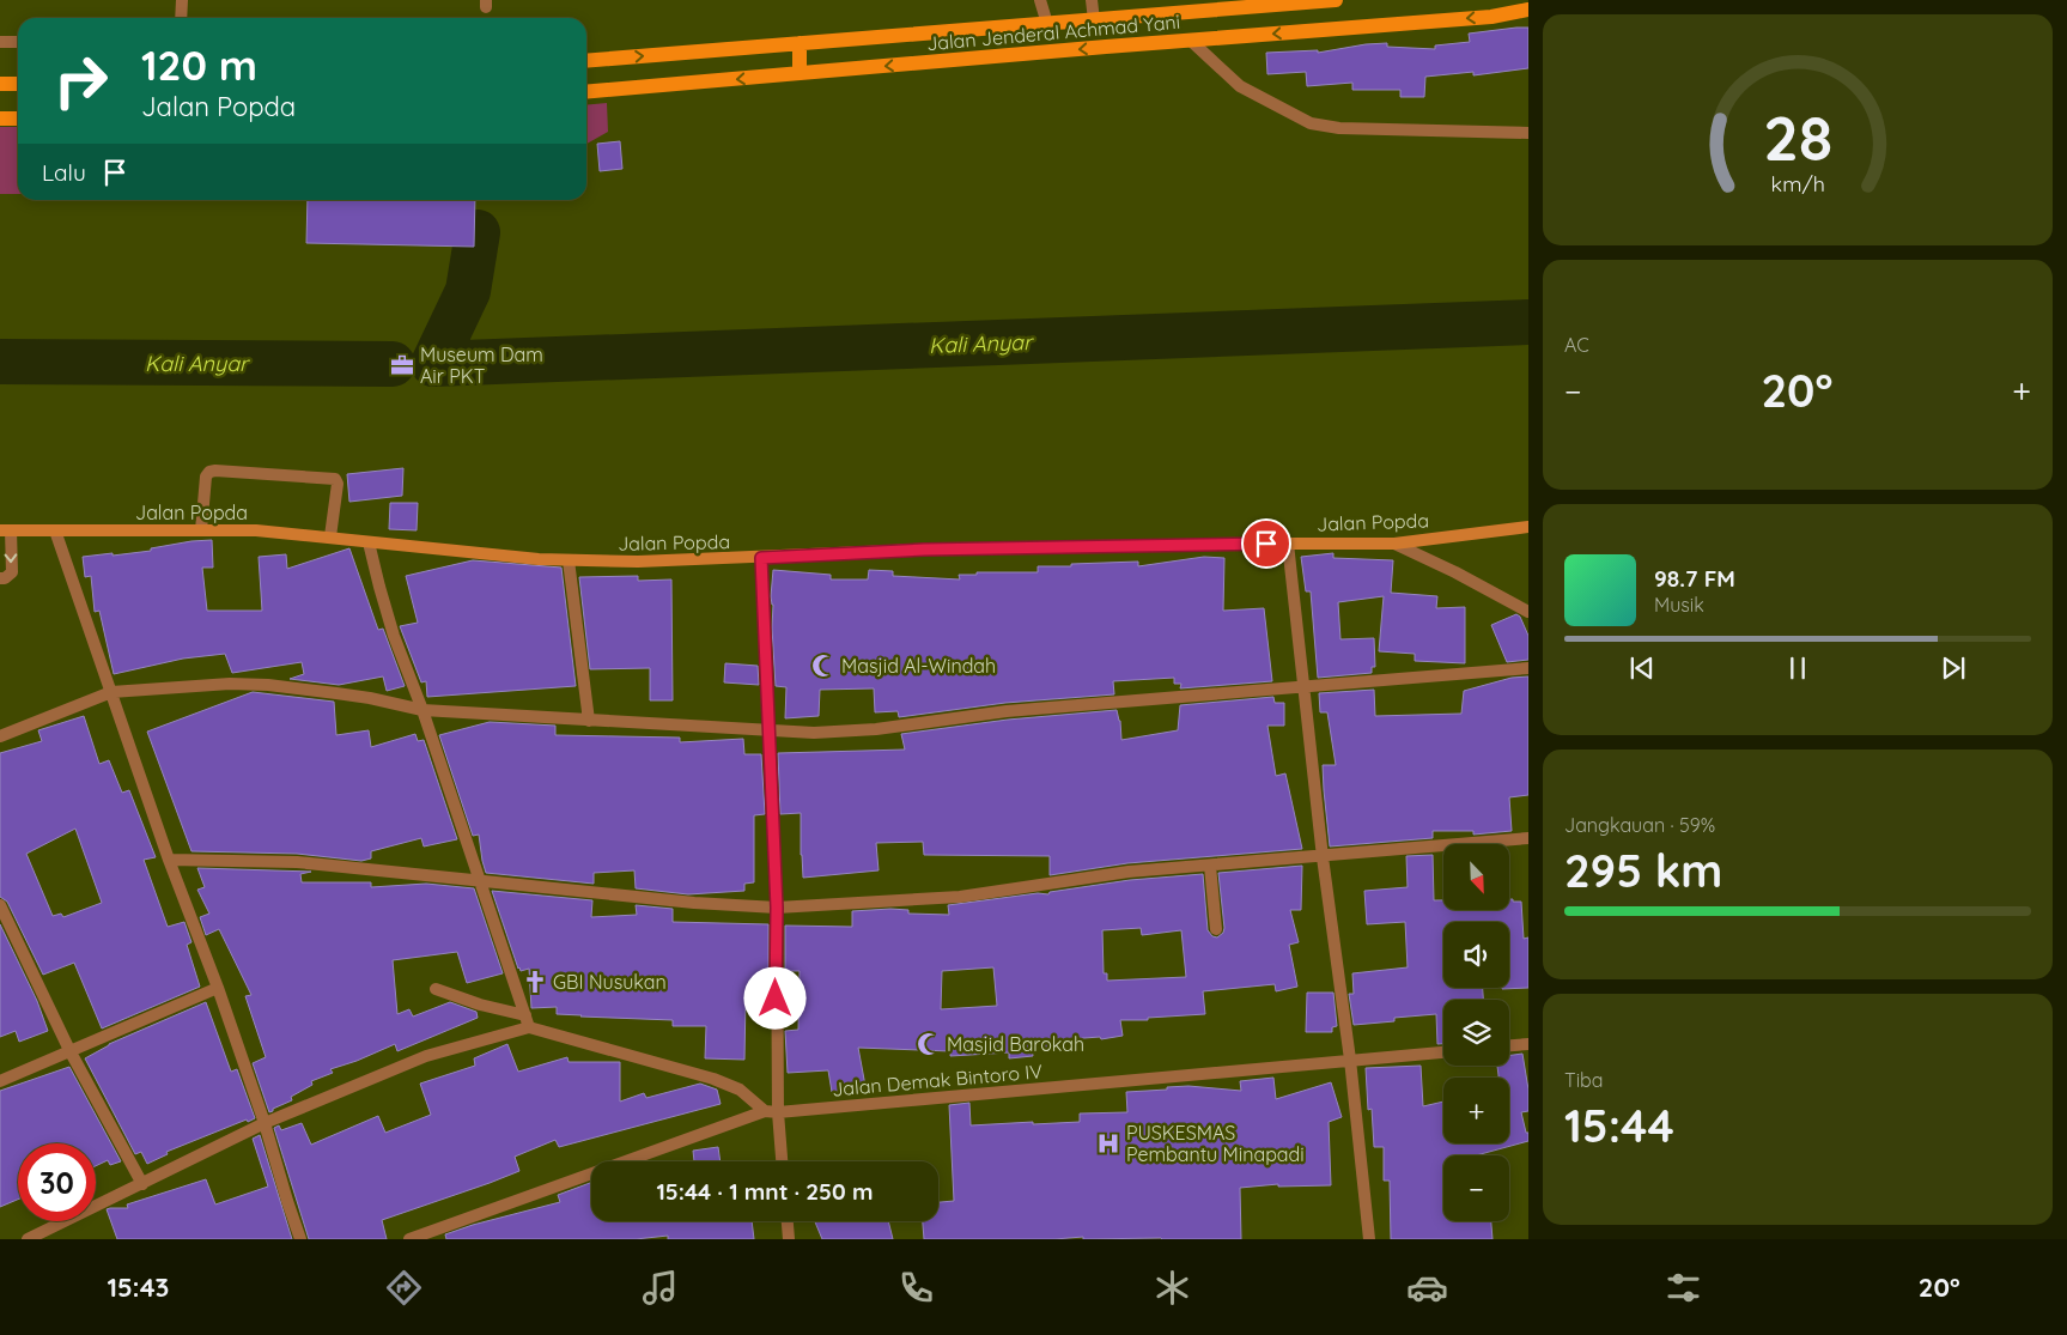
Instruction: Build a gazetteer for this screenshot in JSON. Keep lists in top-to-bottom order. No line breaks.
{"streets":{"main road":["Jalan Jenderal Achmad Yani","Jalan Popda"],"street":["Jalan Demak Bintoro IV"]},"water":["Kali Anyar"],"places":{"office":["Museum Dam Air PKT"],"mosque":["Masjid Al-Windah","Masjid Barokah"],"church":["GBI Nusukan"],"hospital":["PUSKESMAS Pembantu Minapadi"]},"north":"bottom right","page":{"turn":["120 m","Jalan Popda"],"then":"Lalu","tile":["AC",["Jangkauan · 59%","295 km"],["Tiba","15:44"]],"heat":["−","20°","+"],"song":["98.7 FM","Musik"],"map_buttons":["+","−"],"limit":"30","trip":"15:44 · 1 mnt · 250 m","tabs":["15:43","20°"],"gauge":["28","km/h"]}}
